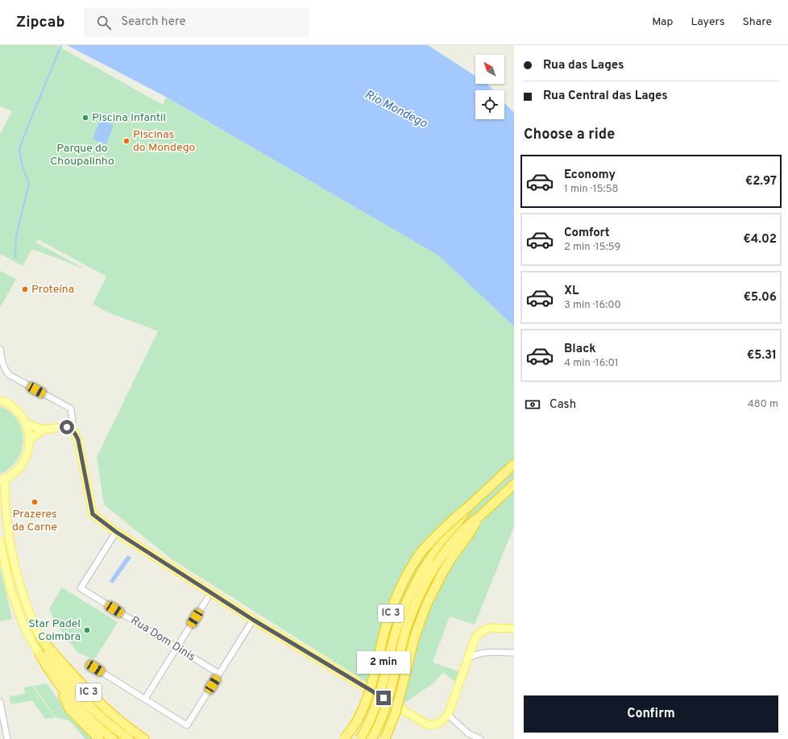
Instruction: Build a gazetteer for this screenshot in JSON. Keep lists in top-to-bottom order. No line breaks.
{"streets":{"highway":["IC 3"],"street":["Rua Dom Dinis"]},"water":["Rio Mondego"],"parks":["Parque do Choupalinho"],"places":["Piscina Infantil","Piscinas do Mondego","Proteína","Prazeres da Carne","Star Padel Coimbra"],"north":"top left","page":{"header":"Zipcab","search":"Search here","nav":["Map","Layers","Share"],"banner":["Rua das Lages","Rua Central das Lages"],"heading":"Choose a ride","list":[{"name":"Economy","note":"1 min · 15:58","value":"€2.97"},{"name":"Comfort","note":"2 min · 15:59","value":"€4.02"},{"name":"XL","note":"3 min · 16:00","value":"€5.06"},{"name":"Black","note":"4 min · 16:01","value":"€5.31"}],"pay":["Cash","480 m"],"bubble":"2 min","buttons":"Confirm"}}
